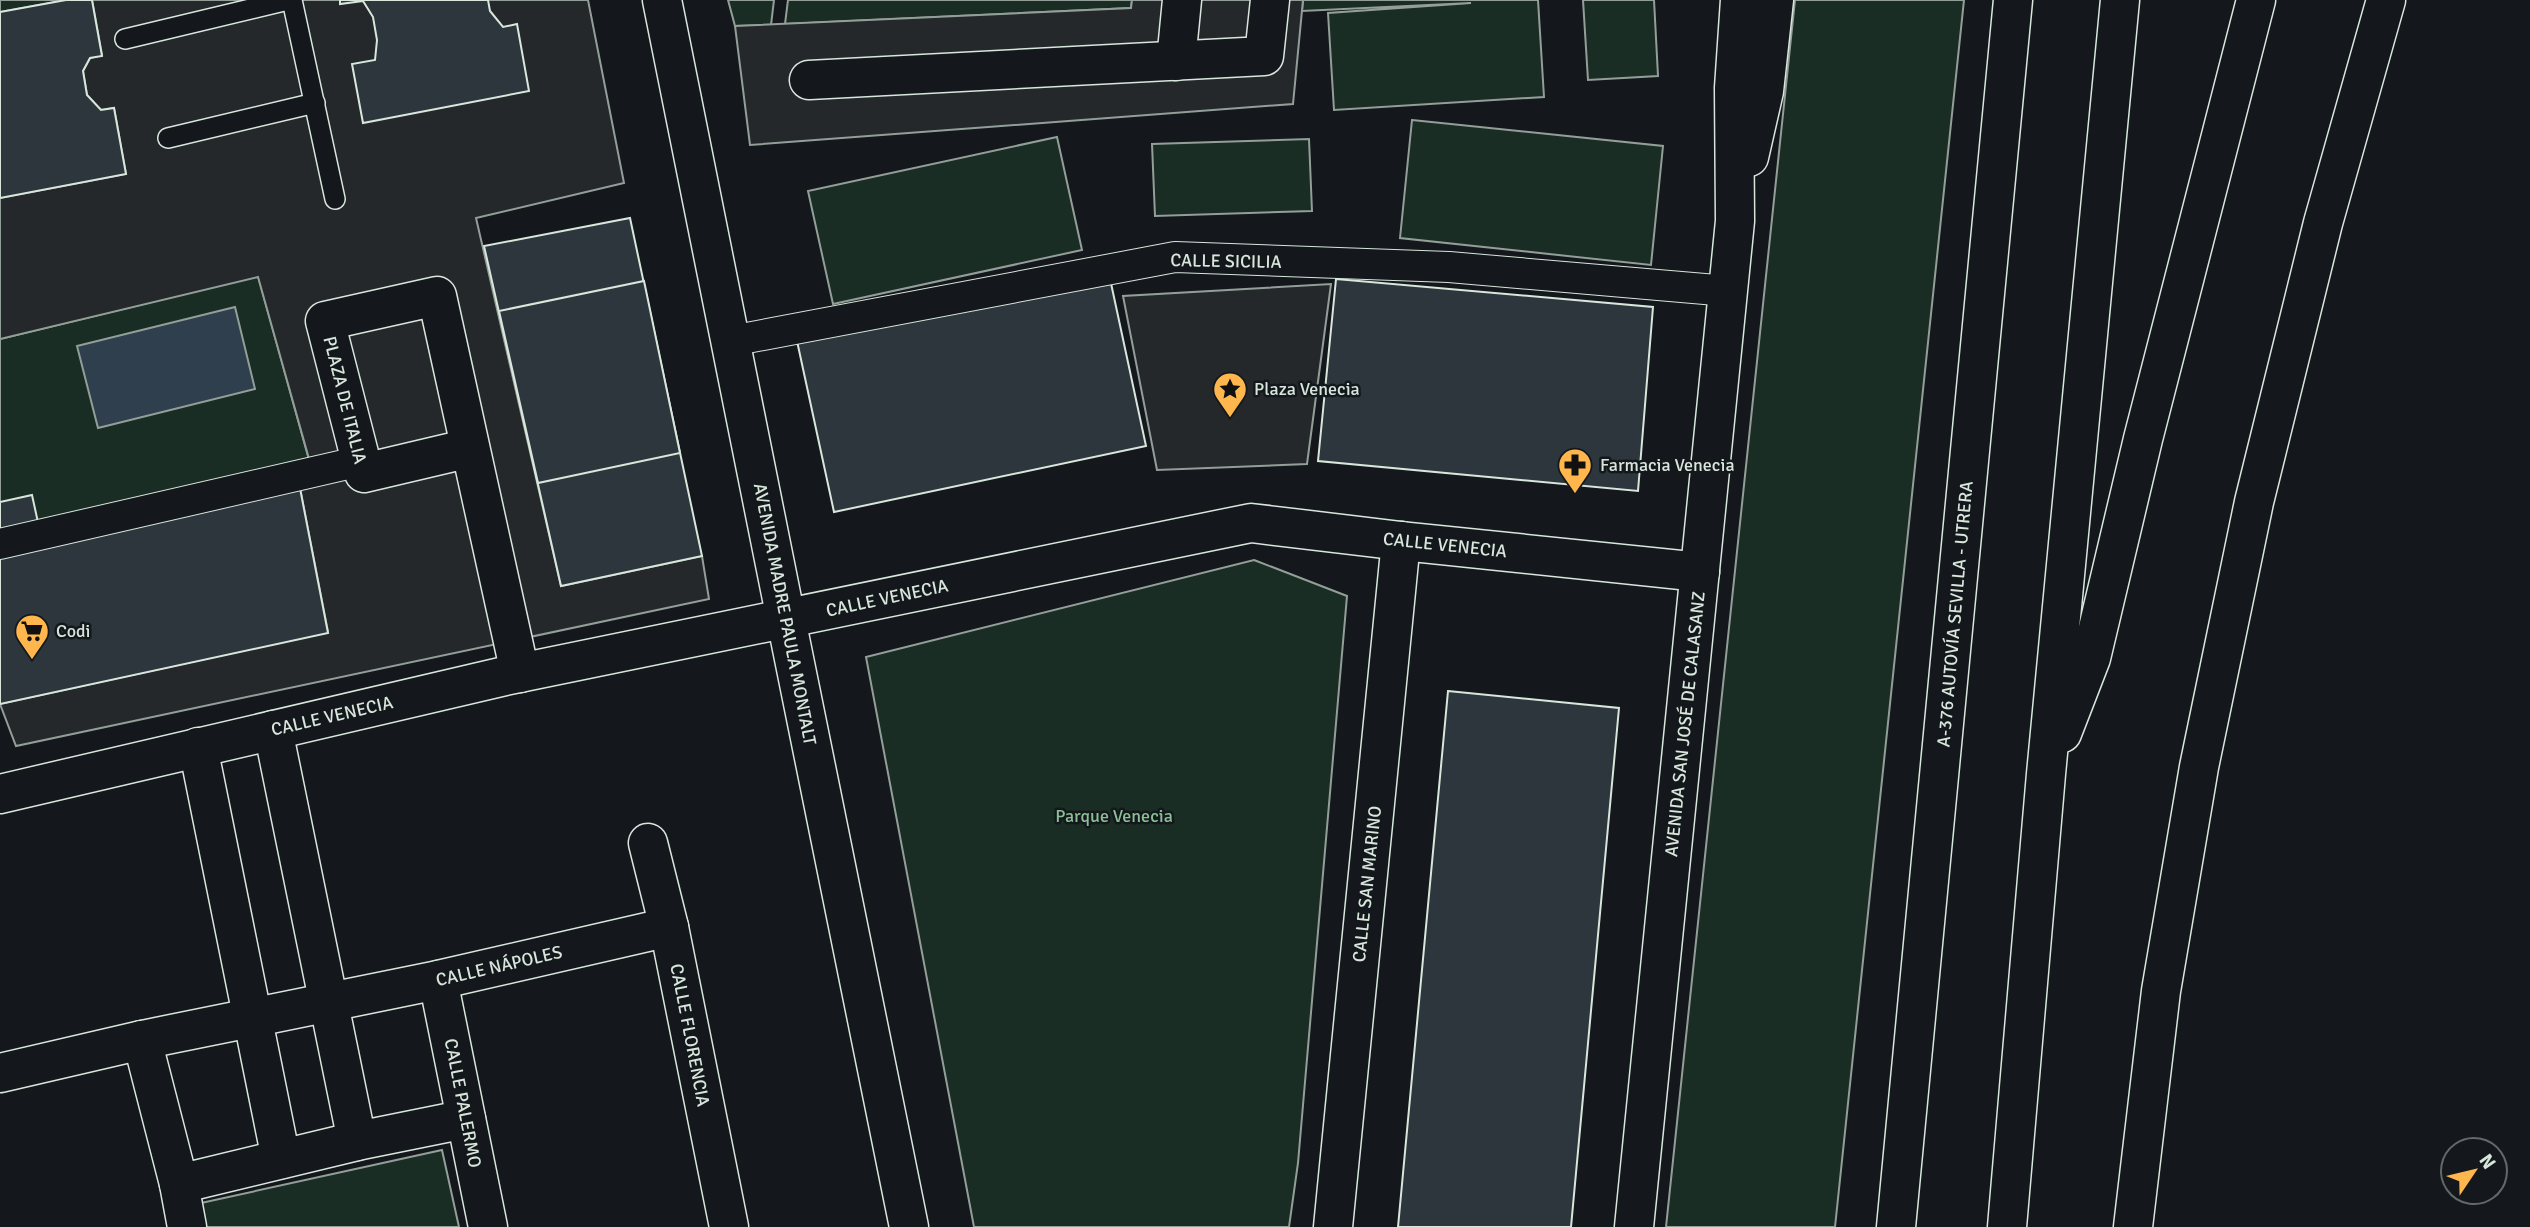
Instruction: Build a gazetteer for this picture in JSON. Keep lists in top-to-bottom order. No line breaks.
{"streets":{"main road":["PLAZA DE ITALIA","CALLE VENECIA","AVENIDA MADRE PAULA MONTALT","A-376 AUTOVÍA SEVILLA - UTRERA","AVENIDA SAN JOSÉ DE CALASANZ","CALLE SAN MARINO","CALLE NÁPOLES","CALLE FLORENCIA","CALLE PALERMO"],"street":["CALLE SICILIA"]},"crossings":[["CALLE SICILIA","AVENIDA MADRE PAULA MONTALT"],["CALLE SICILIA","AVENIDA SAN JOSÉ DE CALASANZ"],["PLAZA DE ITALIA","CALLE VENECIA"],["CALLE VENECIA","AVENIDA MADRE PAULA MONTALT"],["CALLE VENECIA","AVENIDA SAN JOSÉ DE CALASANZ"],["CALLE VENECIA","CALLE SAN MARINO"],["CALLE NÁPOLES","CALLE FLORENCIA"],["CALLE NÁPOLES","CALLE PALERMO"]],"parks":["Parque Venecia"],"places":{"place":["Plaza Venecia"],"pharmacy":["Farmacia Venecia"],"supermarket":["Codi"]},"north":"top right"}
